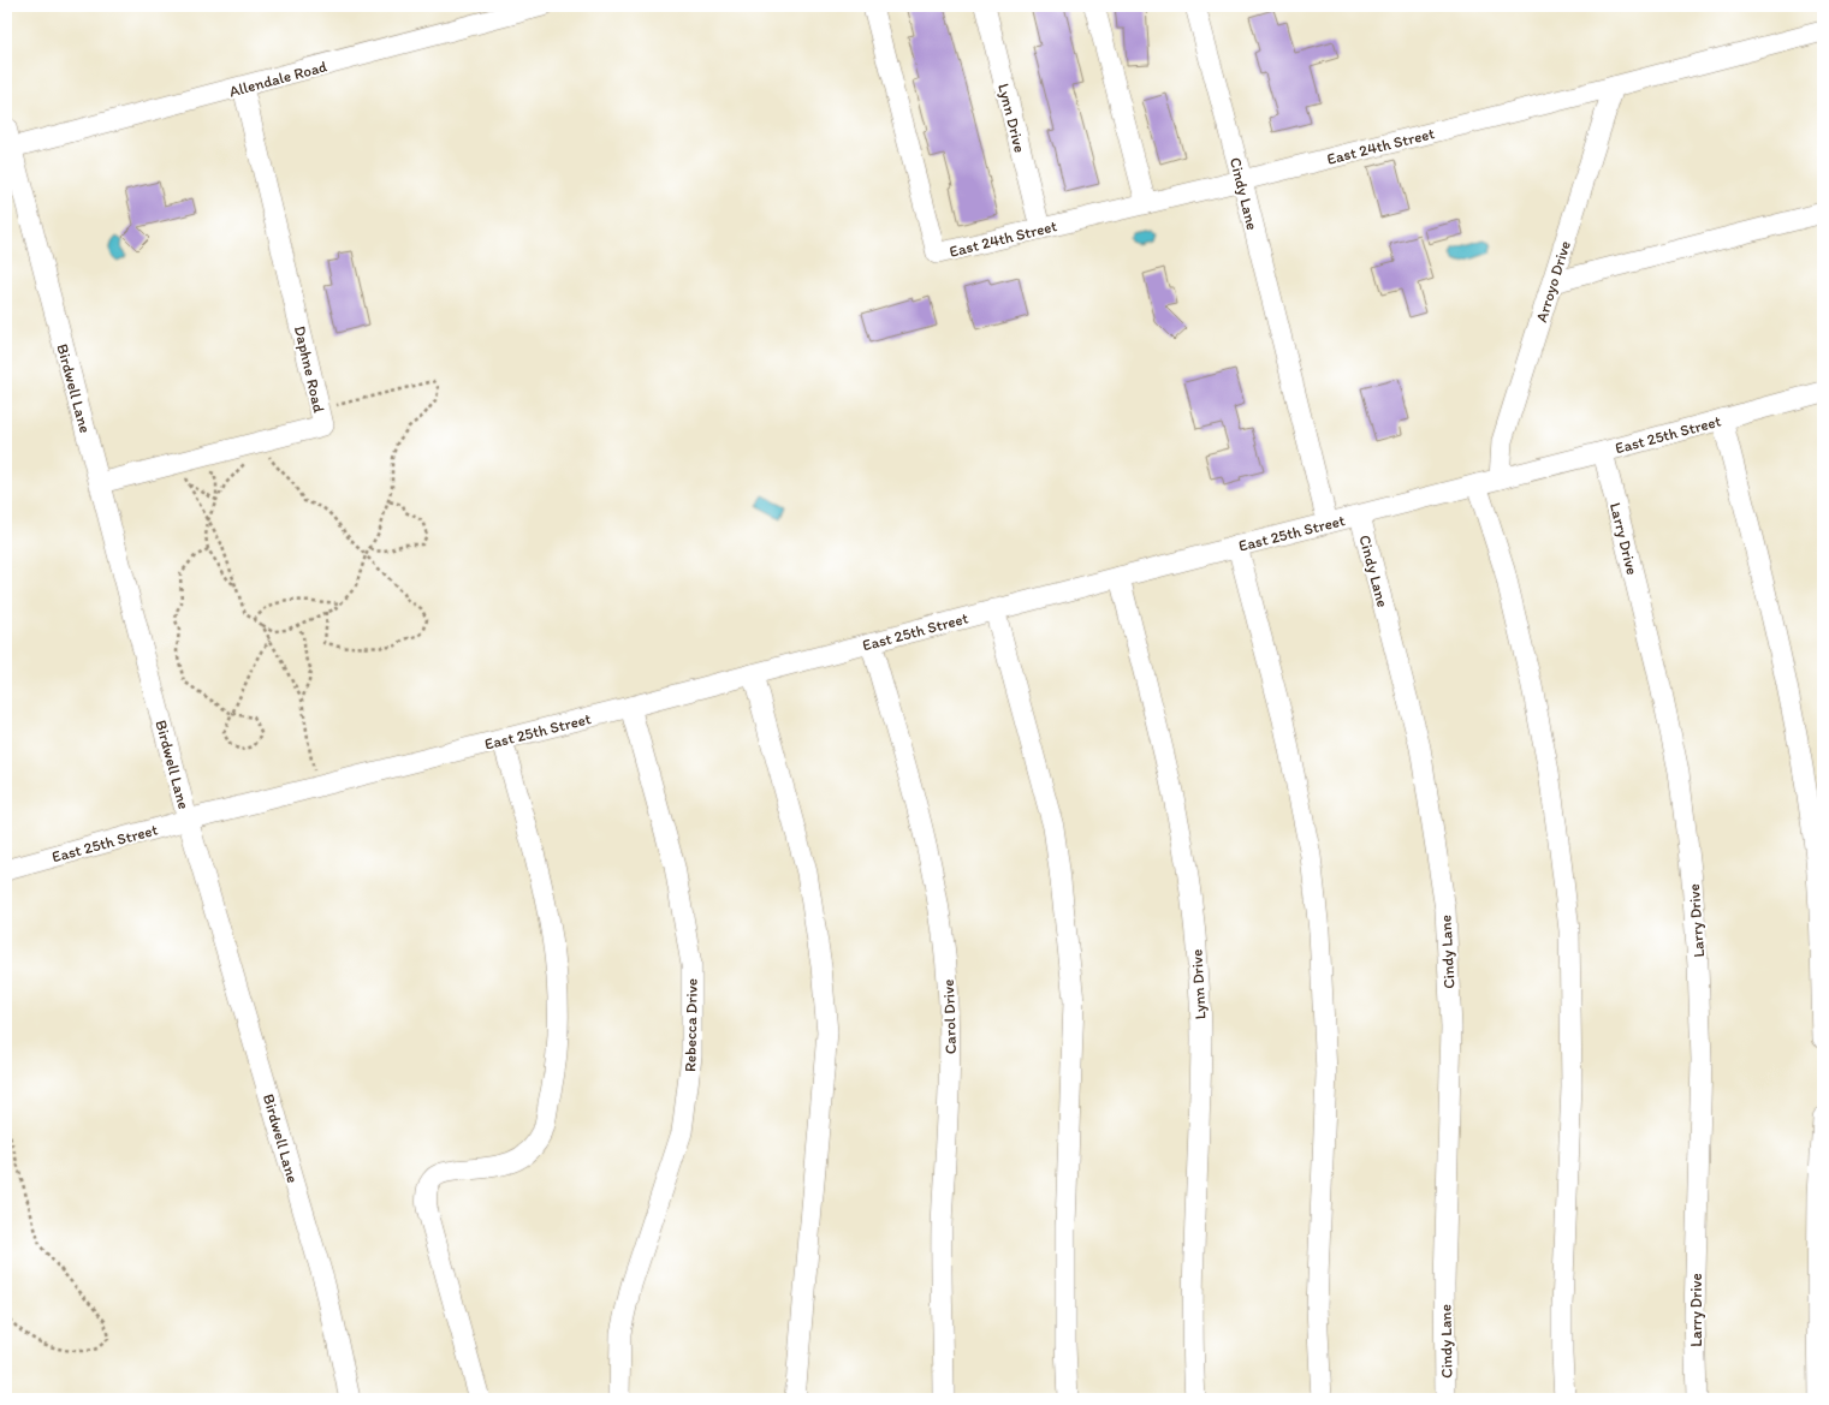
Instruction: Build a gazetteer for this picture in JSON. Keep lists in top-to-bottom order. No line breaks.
{"streets":{"street":["Allendale Road","Lynn Drive","East 24th Street","Cindy Lane","Arroyo Drive","Daphne Road","Birdwell Lane","East 25th Street","Larry Drive","Carol Drive","Rebecca Drive"]},"crossings":[["Allendale Road","Daphne Road"],["Allendale Road","Birdwell Lane"],["Lynn Drive","East 24th Street"],["Lynn Drive","East 25th Street"],["East 24th Street","Cindy Lane"],["East 24th Street","Arroyo Drive"],["Cindy Lane","East 25th Street"],["Arroyo Drive","East 25th Street"],["Daphne Road","Birdwell Lane"],["Birdwell Lane","East 25th Street"],["East 25th Street","Larry Drive"],["East 25th Street","Carol Drive"],["East 25th Street","Rebecca Drive"]]}
